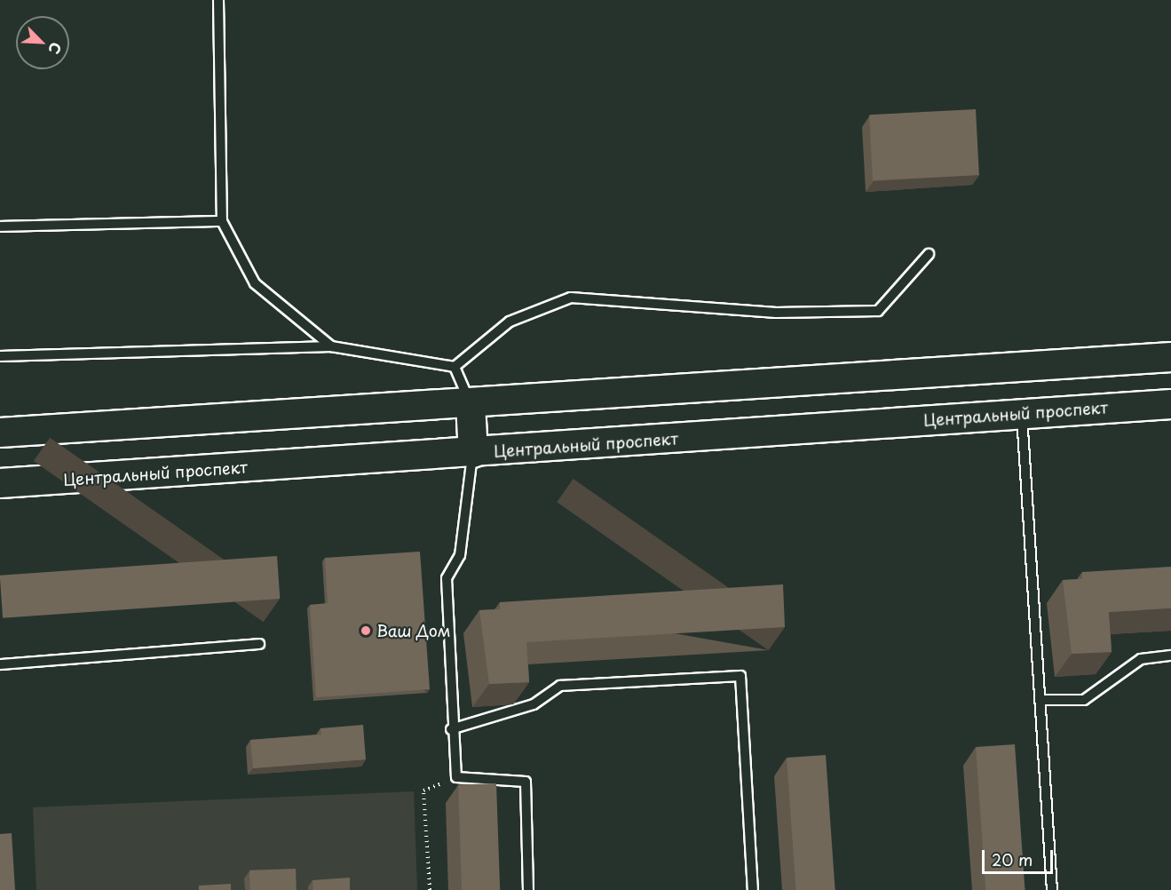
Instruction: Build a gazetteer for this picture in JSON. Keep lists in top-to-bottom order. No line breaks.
{"streets":{"main road":["Центральный проспект"]},"places":["Ваш Дом"],"scale_bar":"20 m","north":"bottom right"}
